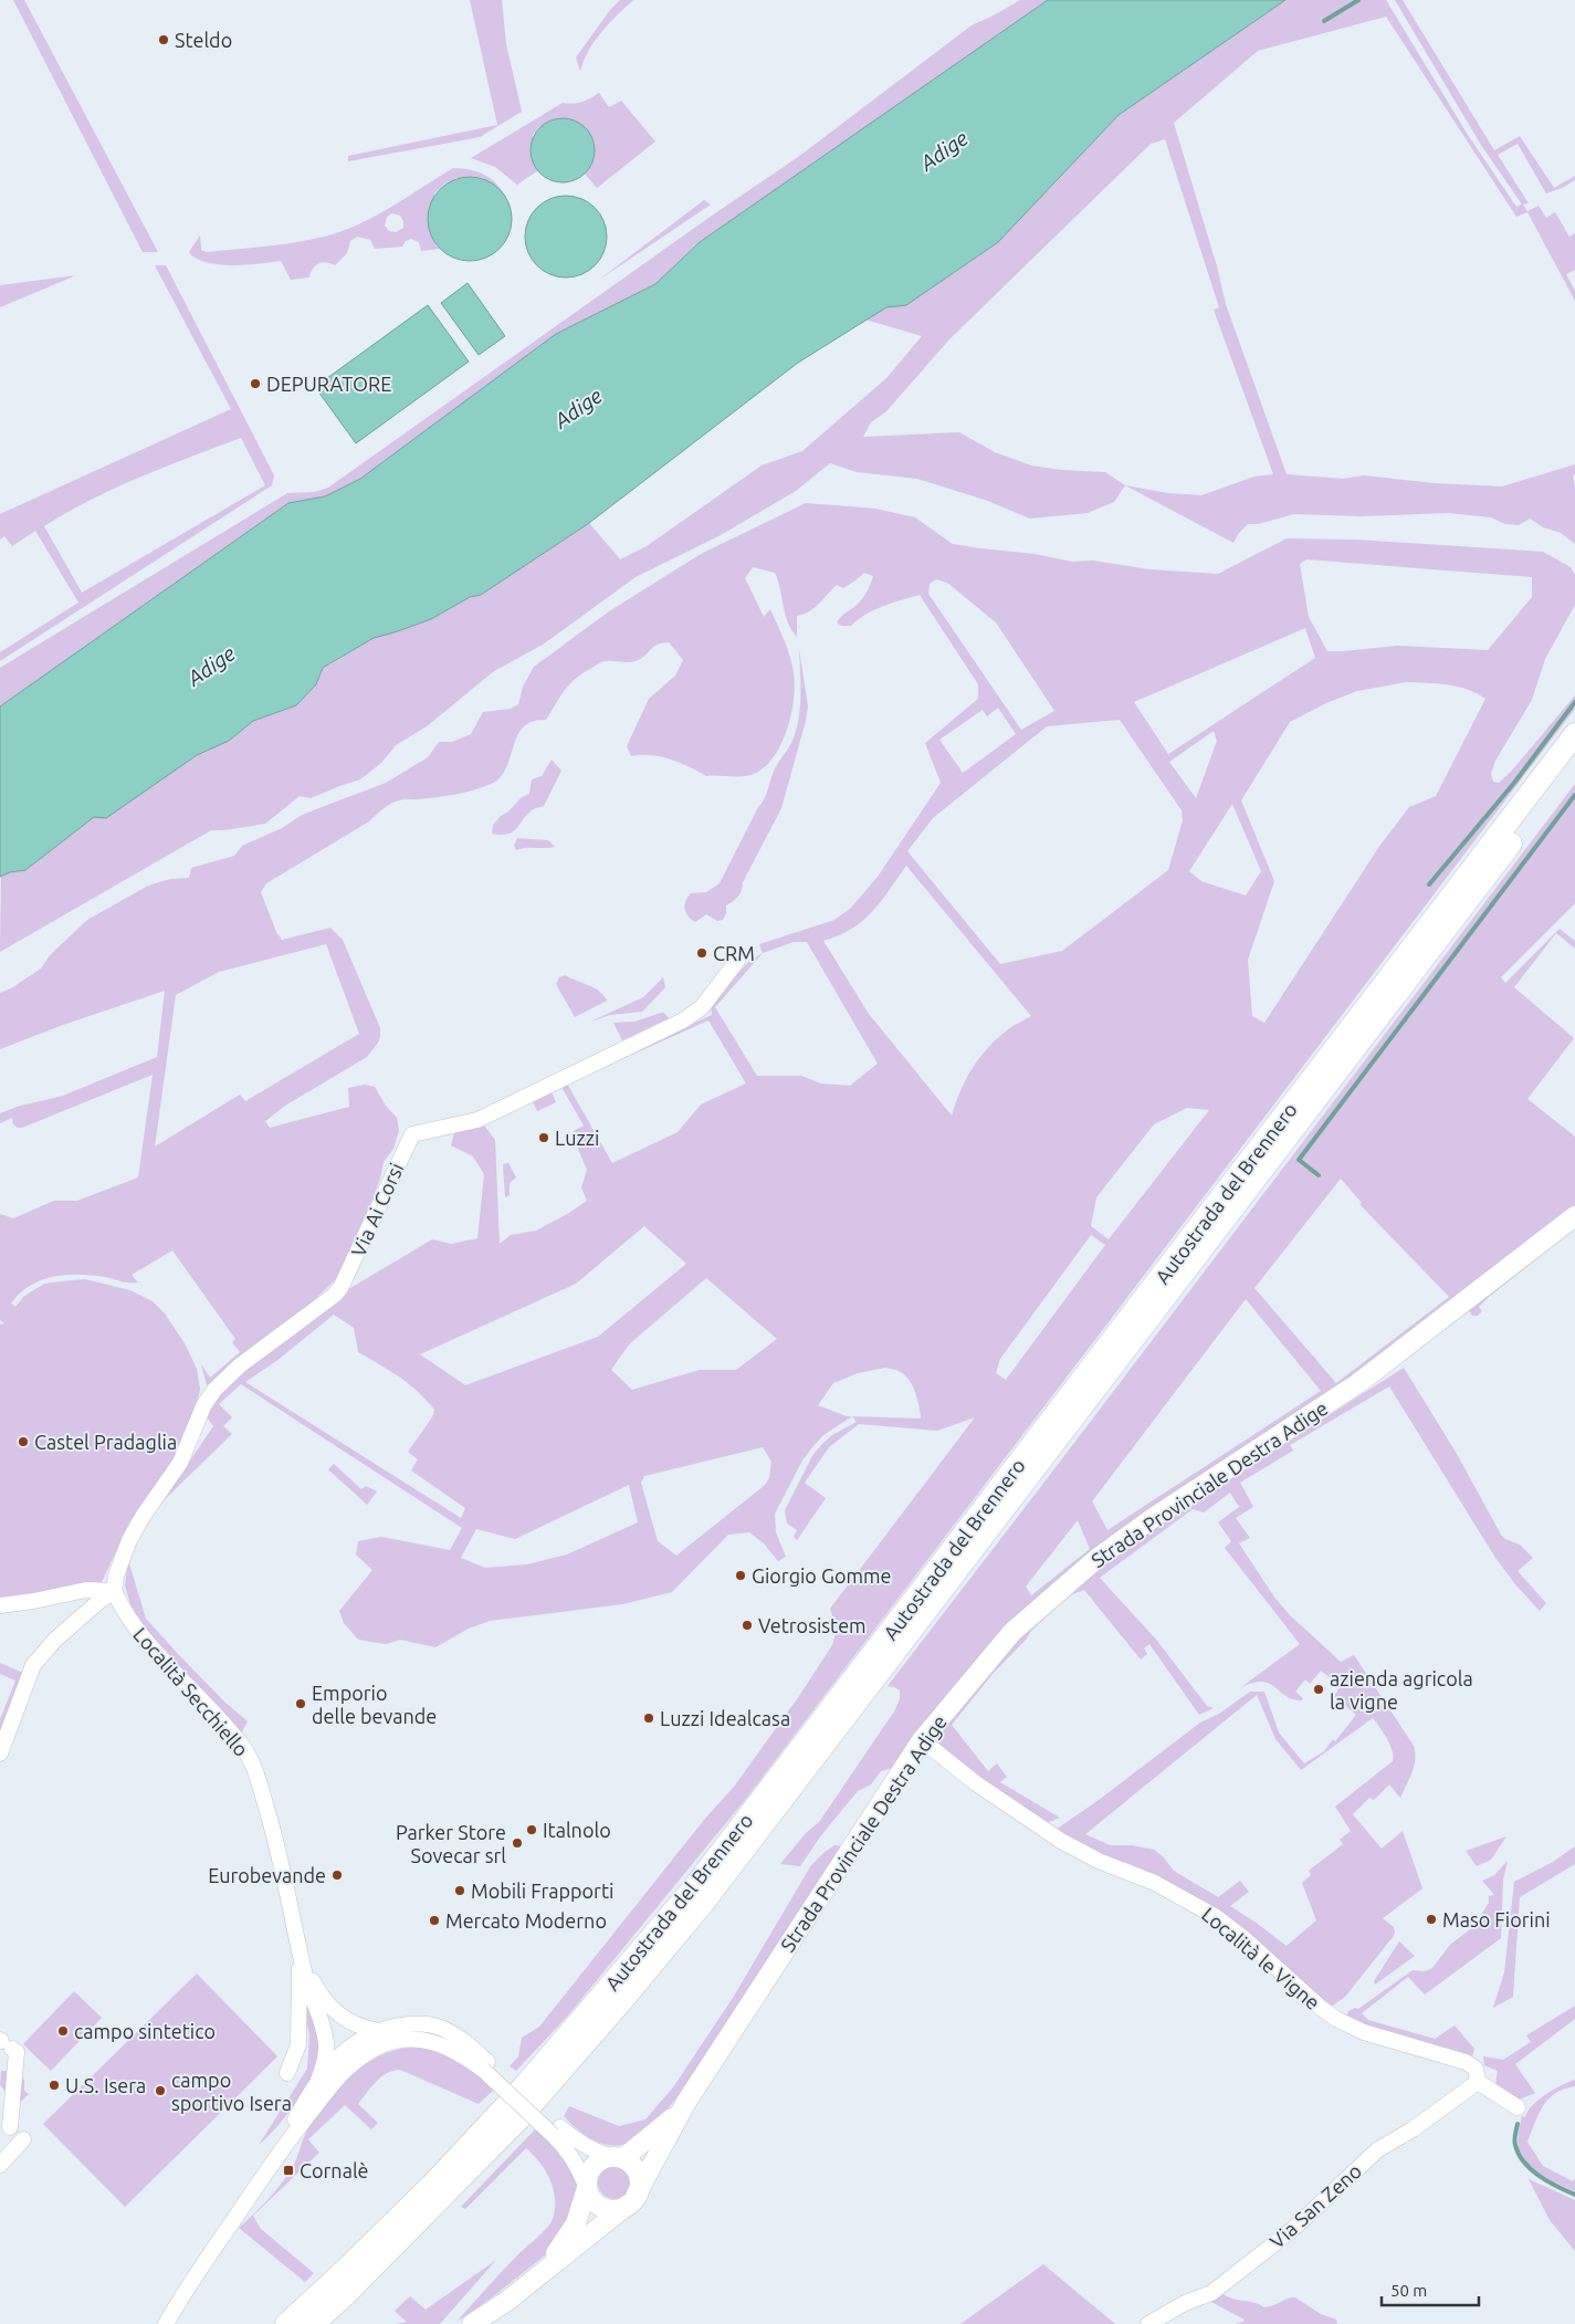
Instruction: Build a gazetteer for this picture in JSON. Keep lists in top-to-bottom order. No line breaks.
{"streets":{"highway":["Autostrada del Brennero"],"main road":["Strada Provinciale Destra Adige"],"street":["Via Ai Corsi","Località Secchiello","Località le Vigne","Via San Zeno"]},"crossings":[["Via Ai Corsi","Località Secchiello"],["Strada Provinciale Destra Adige","Località le Vigne"],["Località le Vigne","Via San Zeno"]],"water":["Adige"],"places":{"other":["Steldo","DEPURATORE","CRM","Luzzi","Castel Pradaglia","Giorgio Gomme","Vetrosistem","azienda agricola la vigne","Emporio delle bevande","Luzzi Idealcasa","Italnolo","Parker Store Sovecar srl","Eurobevande","Mobili Frapporti","Maso Fiorini","Mercato Moderno","campo sintetico","U.S. Isera","campo sportivo Isera"],"transit":["Cornalè"]},"scale_bar":"50 m"}
